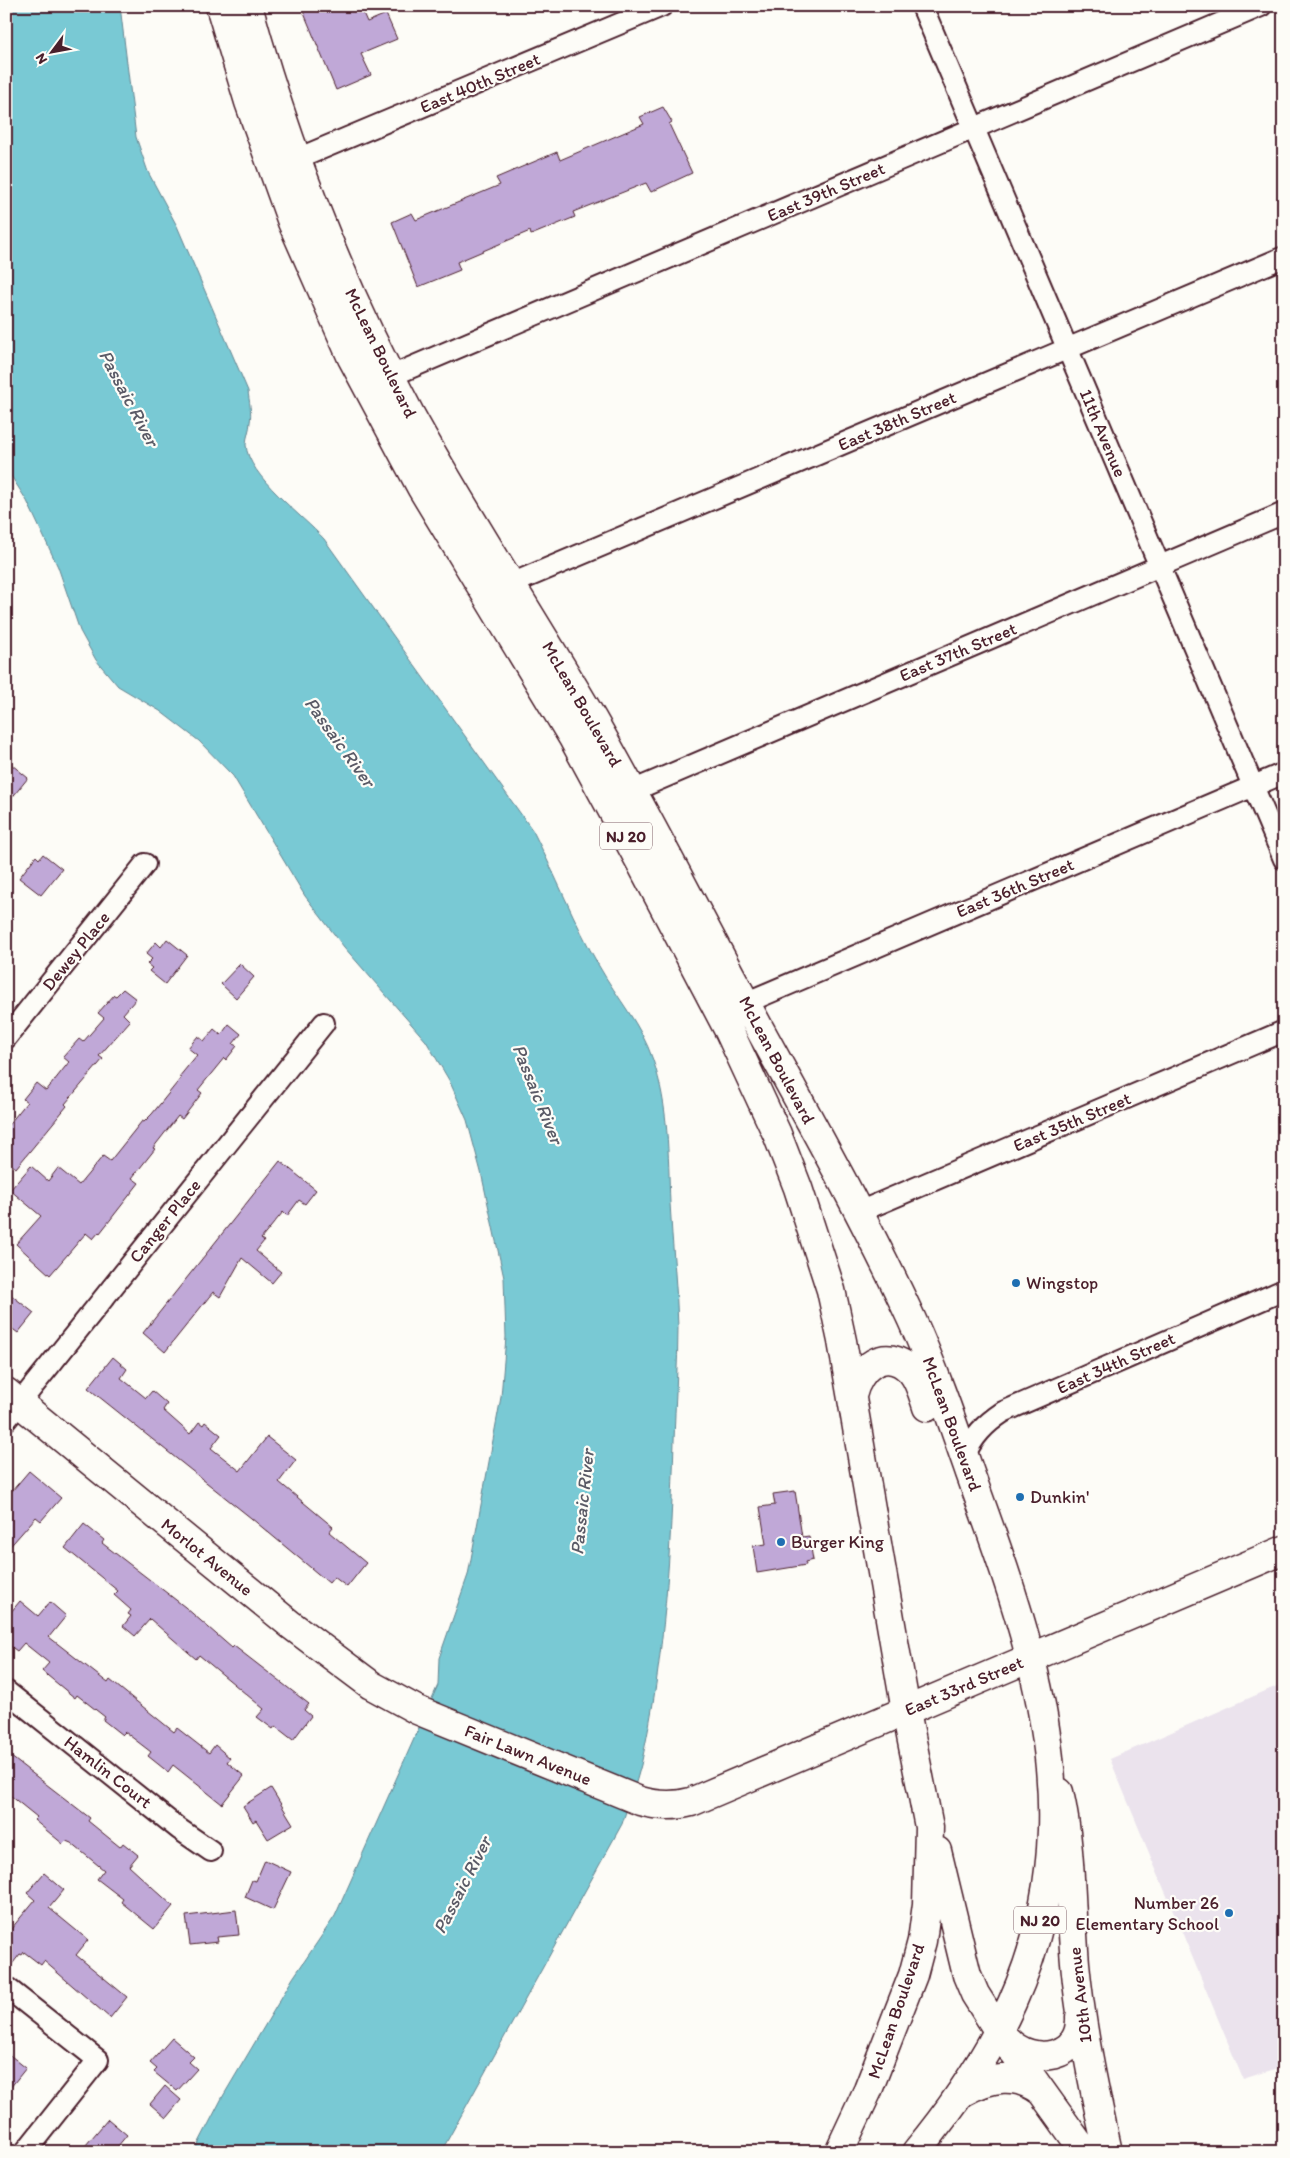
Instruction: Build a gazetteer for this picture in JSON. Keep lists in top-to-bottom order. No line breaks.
{"streets":{"main road":["McLean Boulevard","NJ 20","Morlot Avenue","East 33rd Street","Fair Lawn Avenue","10th Avenue"],"street":["East 40th Street","East 39th Street","East 38th Street","11th Avenue","East 37th Street","East 36th Street","Dewey Place","East 35th Street","Canger Place","East 34th Street","Hamlin Court"]},"crossings":[["East 40th Street","McLean Boulevard"],["East 39th Street","McLean Boulevard"],["East 39th Street","11th Avenue"],["McLean Boulevard","East 38th Street"],["McLean Boulevard","East 37th Street"],["McLean Boulevard","East 36th Street"],["McLean Boulevard","East 35th Street"],["McLean Boulevard","East 34th Street"],["McLean Boulevard","East 33rd Street"],["McLean Boulevard","10th Avenue"],["East 38th Street","11th Avenue"],["11th Avenue","East 37th Street"],["11th Avenue","East 36th Street"],["Canger Place","Morlot Avenue"],["Morlot Avenue","Fair Lawn Avenue"],["East 33rd Street","Fair Lawn Avenue"]],"water":["Passaic River"],"places":["Wingstop","Dunkin'","Burger King","Number 26 Elementary School"],"north":"bottom left"}
